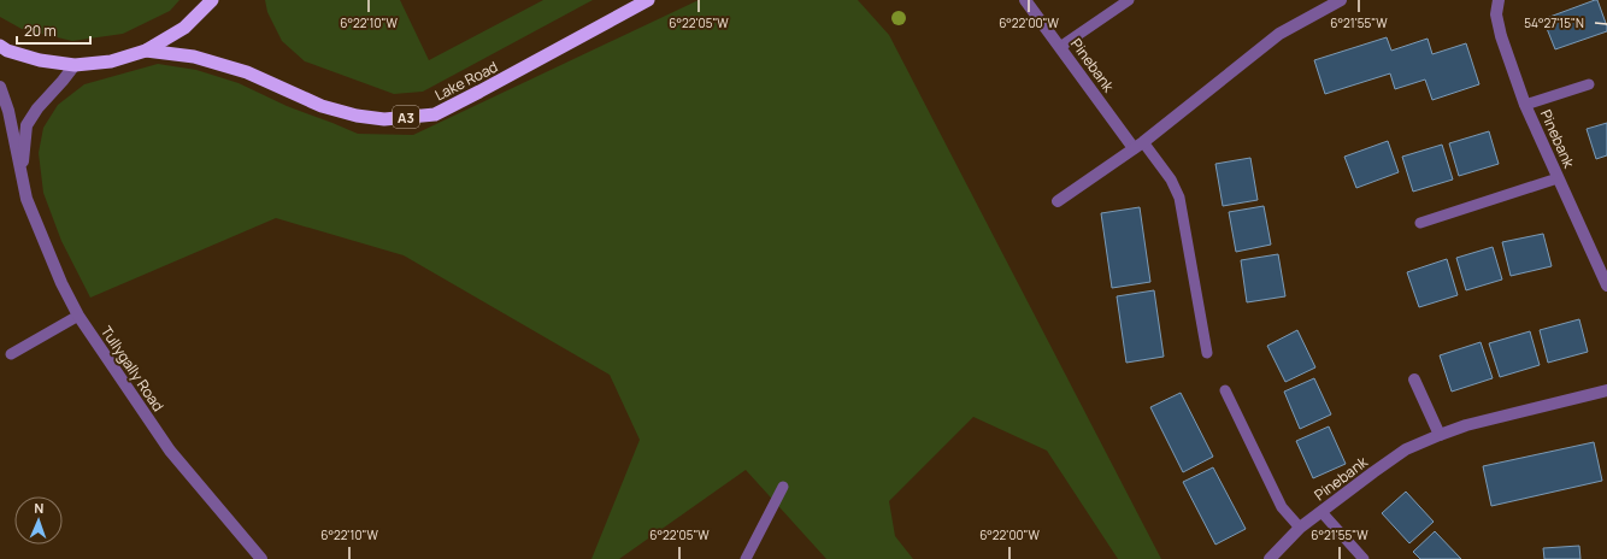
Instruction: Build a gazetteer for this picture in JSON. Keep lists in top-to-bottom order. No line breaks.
{"streets":{"highway":["Lake Road","A3"],"street":["Pinebank","Tullygally Road"]},"crossings":[["Lake Road","A3"],["A3","Tullygally Road"]],"scale_bar":"20 m","north":"top","coordinates":["54°27'15\"N","6°22'10\"W","6°22'05\"W","6°22'00\"W","6°21'55\"W"]}
